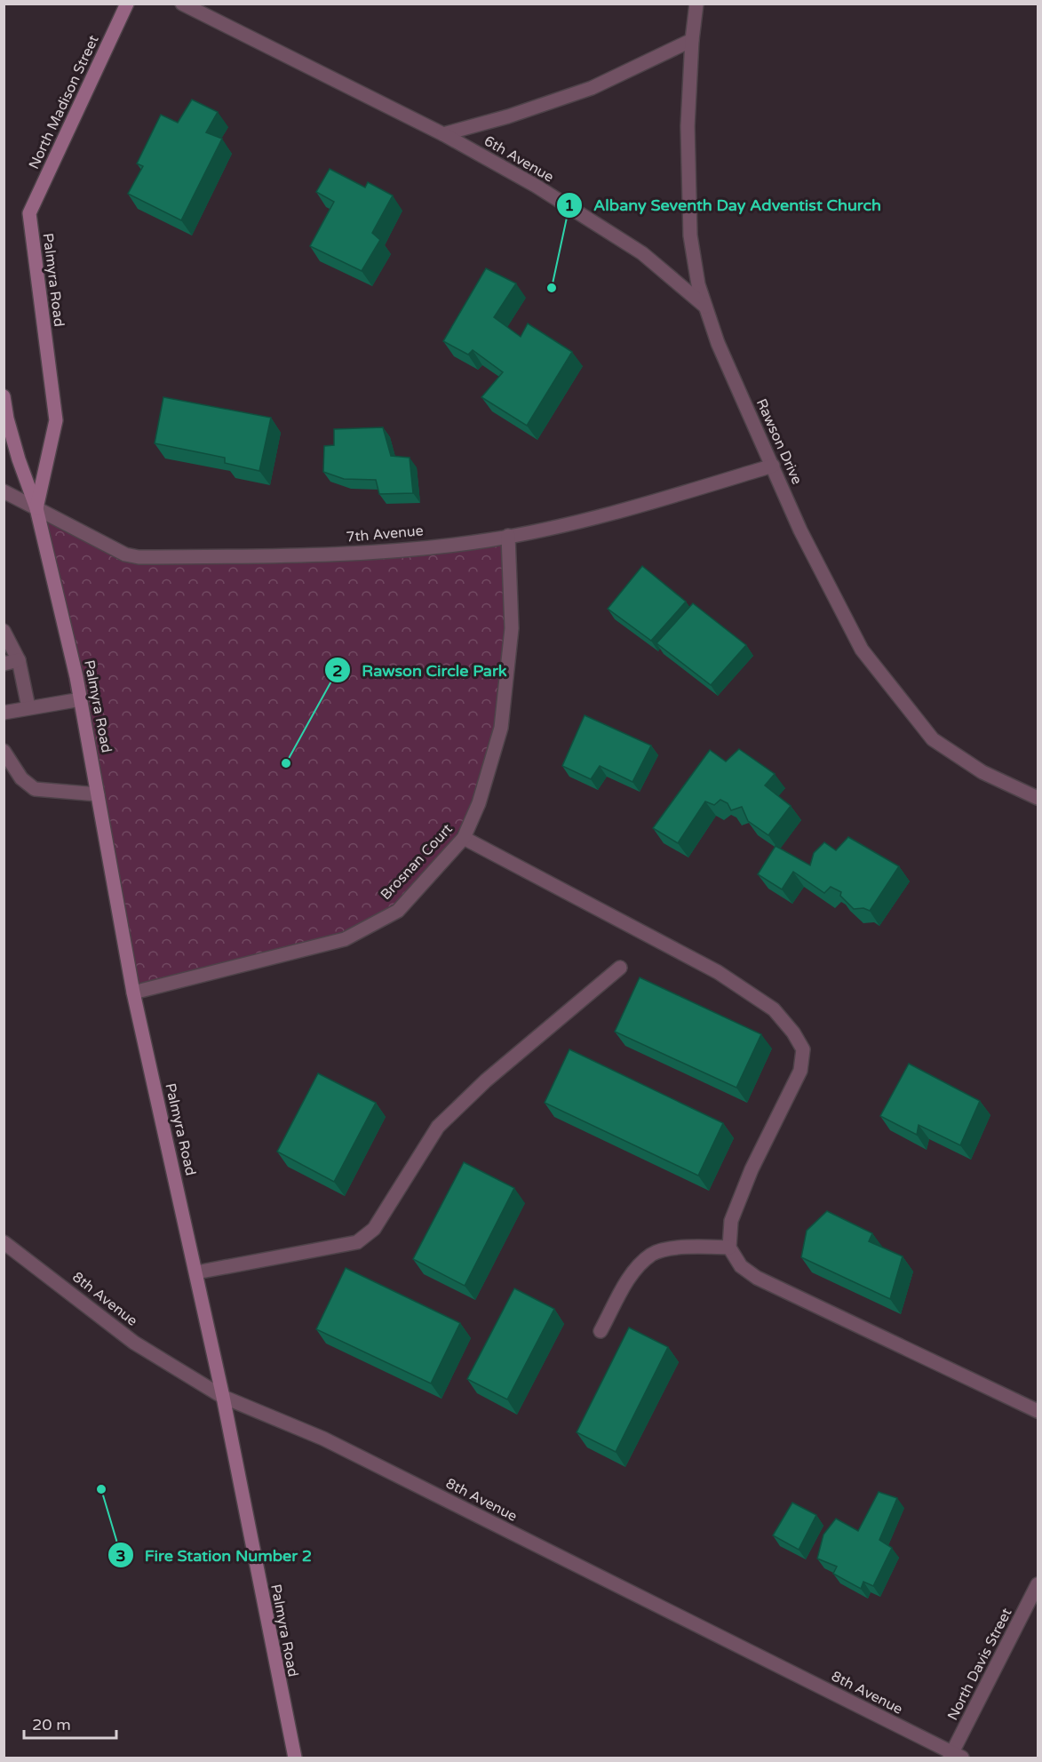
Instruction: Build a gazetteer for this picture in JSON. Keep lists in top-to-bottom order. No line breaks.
{"streets":{"main road":["North Madison Street","Palmyra Road"],"street":["6th Avenue","Rawson Drive","7th Avenue","Brosnan Court","8th Avenue","North Davis Street"]},"crossings":[["North Madison Street","Palmyra Road"],["6th Avenue","Rawson Drive"],["Palmyra Road","7th Avenue"],["Palmyra Road","Brosnan Court"],["Palmyra Road","8th Avenue"],["Rawson Drive","7th Avenue"],["7th Avenue","Brosnan Court"],["8th Avenue","North Davis Street"]],"places":["Albany Seventh Day Adventist Church","Rawson Circle Park","Fire Station Number 2"],"scale_bar":"20 m"}
